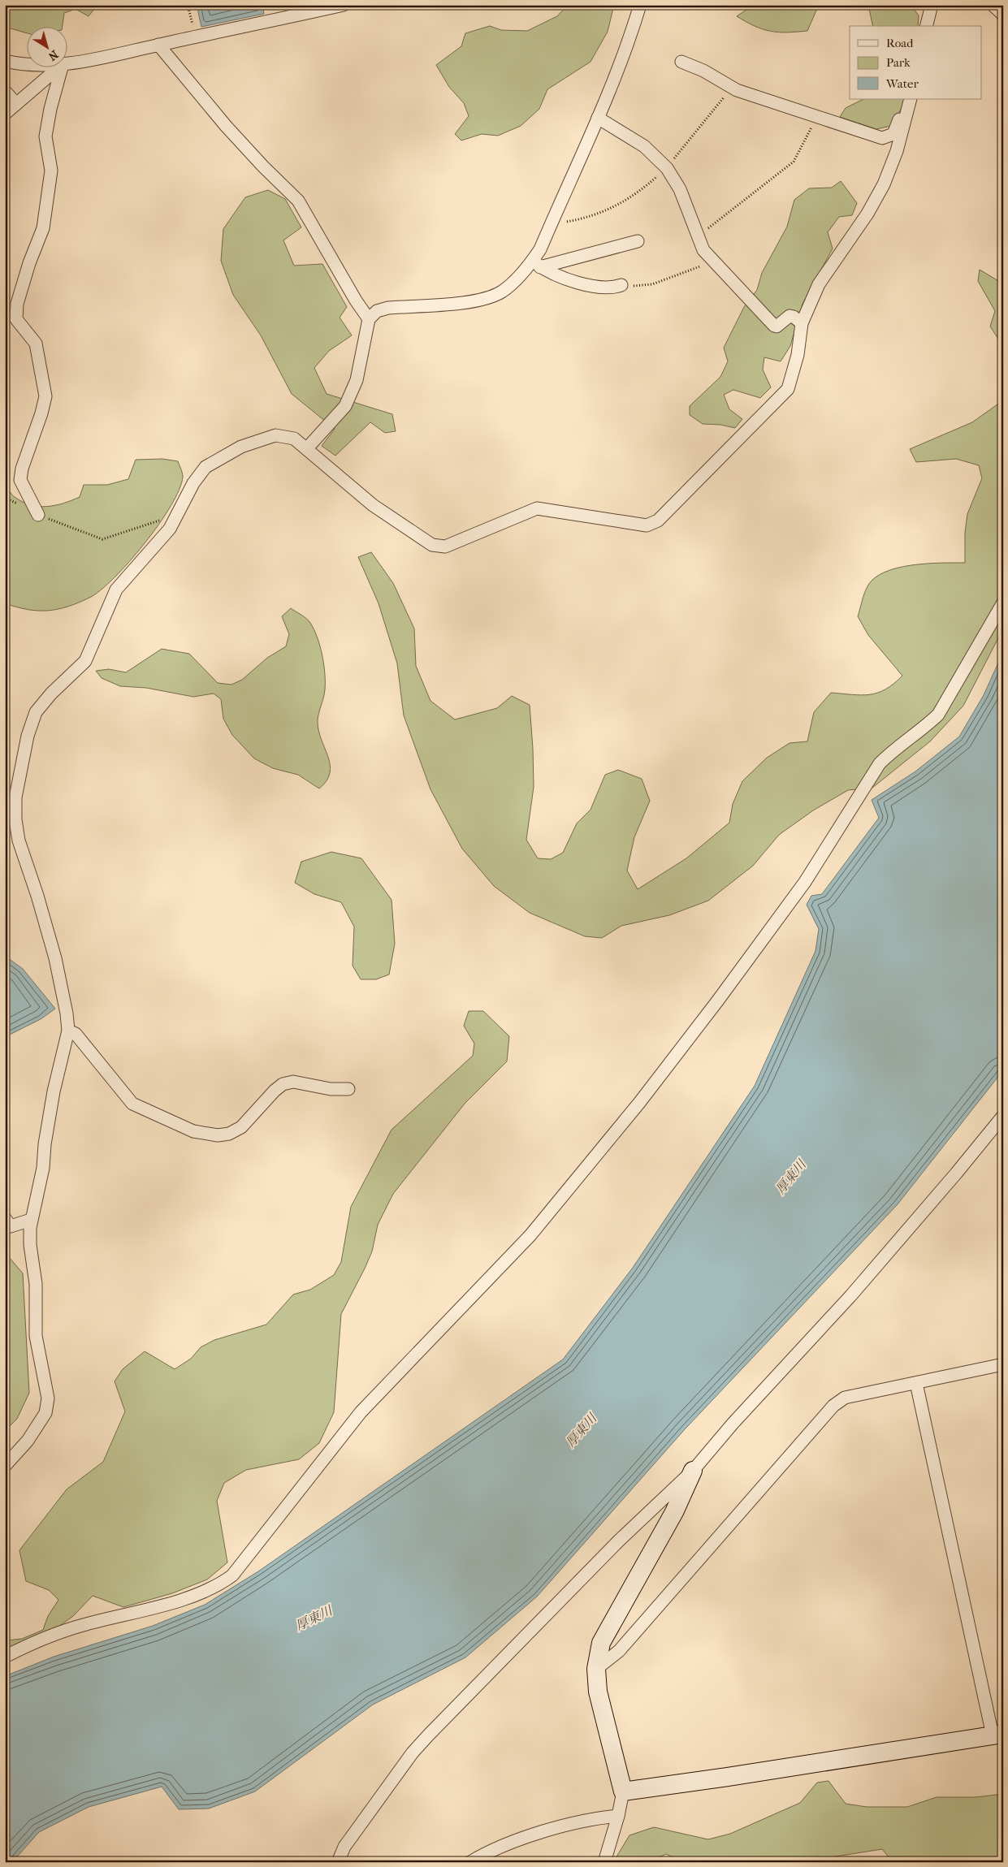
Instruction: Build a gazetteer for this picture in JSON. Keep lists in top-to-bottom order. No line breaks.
{"water":["厚東川"],"legend":["Road","Park","Water"],"north":"bottom right"}
